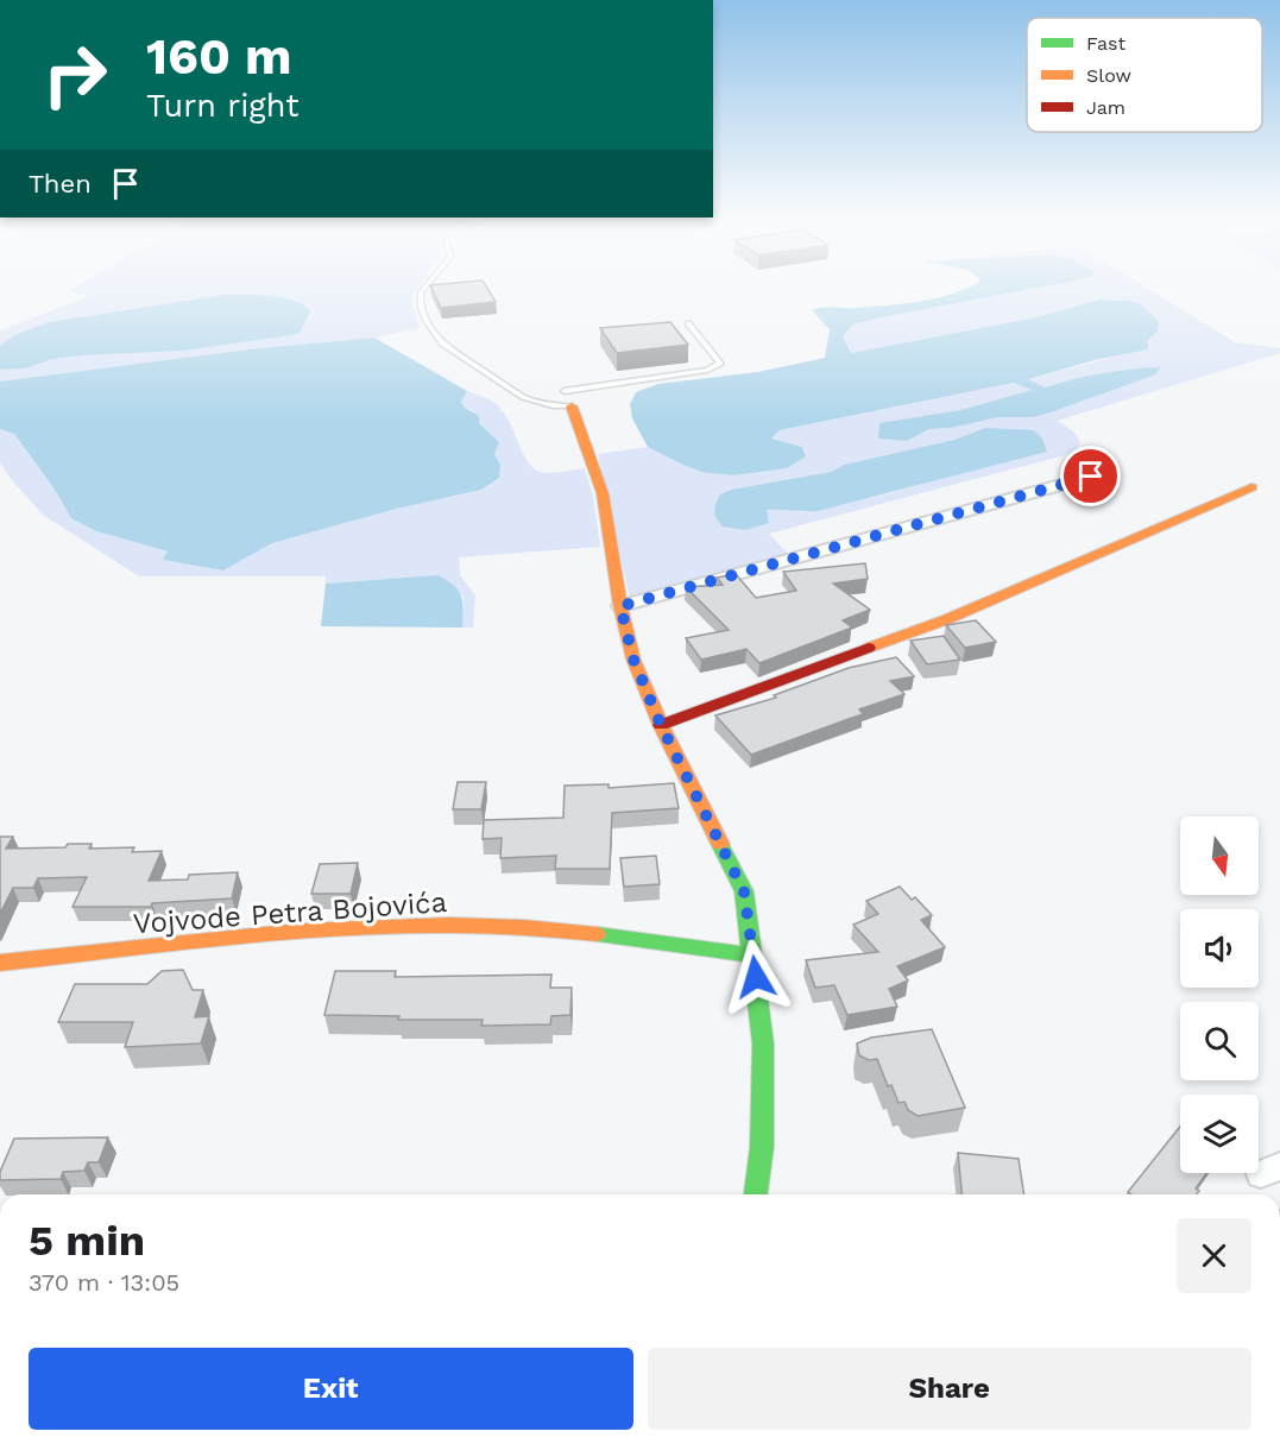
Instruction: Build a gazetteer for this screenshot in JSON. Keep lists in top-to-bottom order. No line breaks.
{"streets":{"street":["Vojvode Petra Bojovića"]},"legend":["Fast","Slow","Jam"],"north":"bottom","page":{"turn":["160 m","Turn right"],"then":"Then","heading":["5 min","370 m · 13:05"],"buttons":["Exit","Share"]}}
